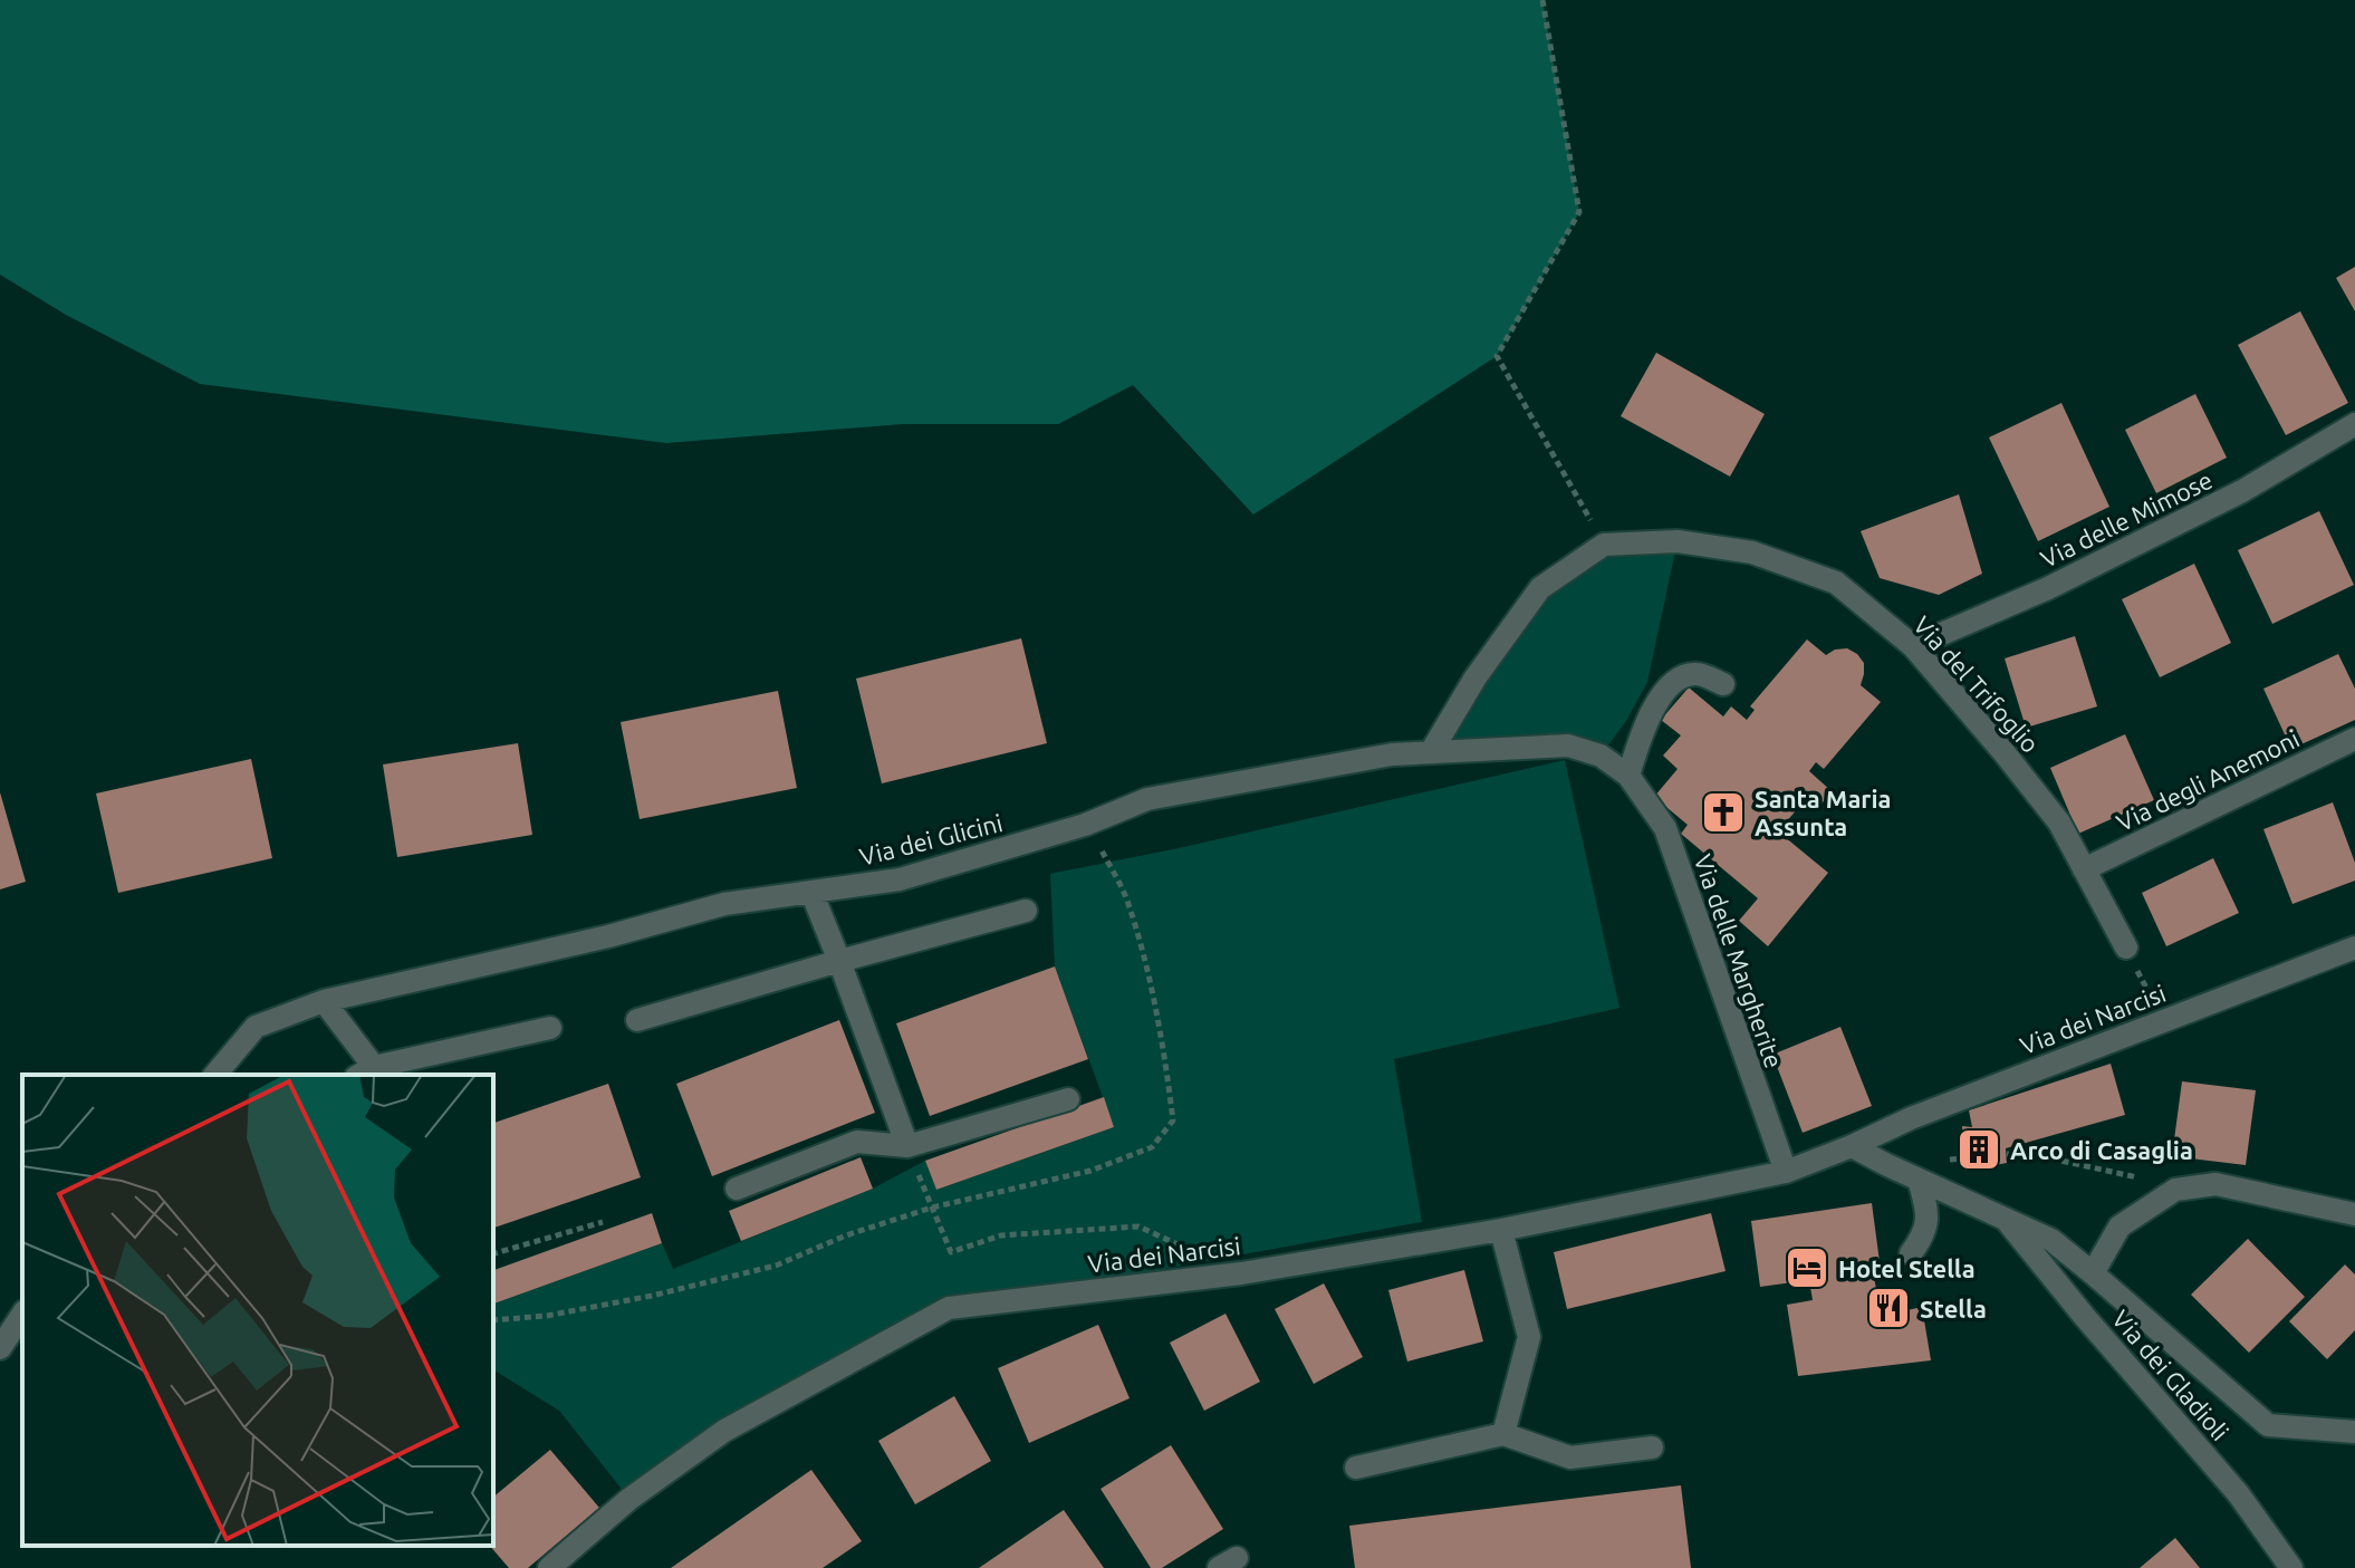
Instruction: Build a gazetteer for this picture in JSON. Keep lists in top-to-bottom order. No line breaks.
{"streets":{"street":["Via delle Mimose","Via del Trifoglio","Via degli Anemoni","Via dei Glicini","Via delle Margherite","Via dei Narcisi","Via dei Gladioli"]},"crossings":[["Via delle Mimose","Via del Trifoglio"],["Via del Trifoglio","Via degli Anemoni"],["Via dei Glicini","Via delle Margherite"],["Via delle Margherite","Via dei Narcisi"]],"places":{"church":["Santa Maria Assunta"],"building":["Arco di Casaglia"],"hotel":["Hotel Stella"],"restaurant":["Stella"]}}
